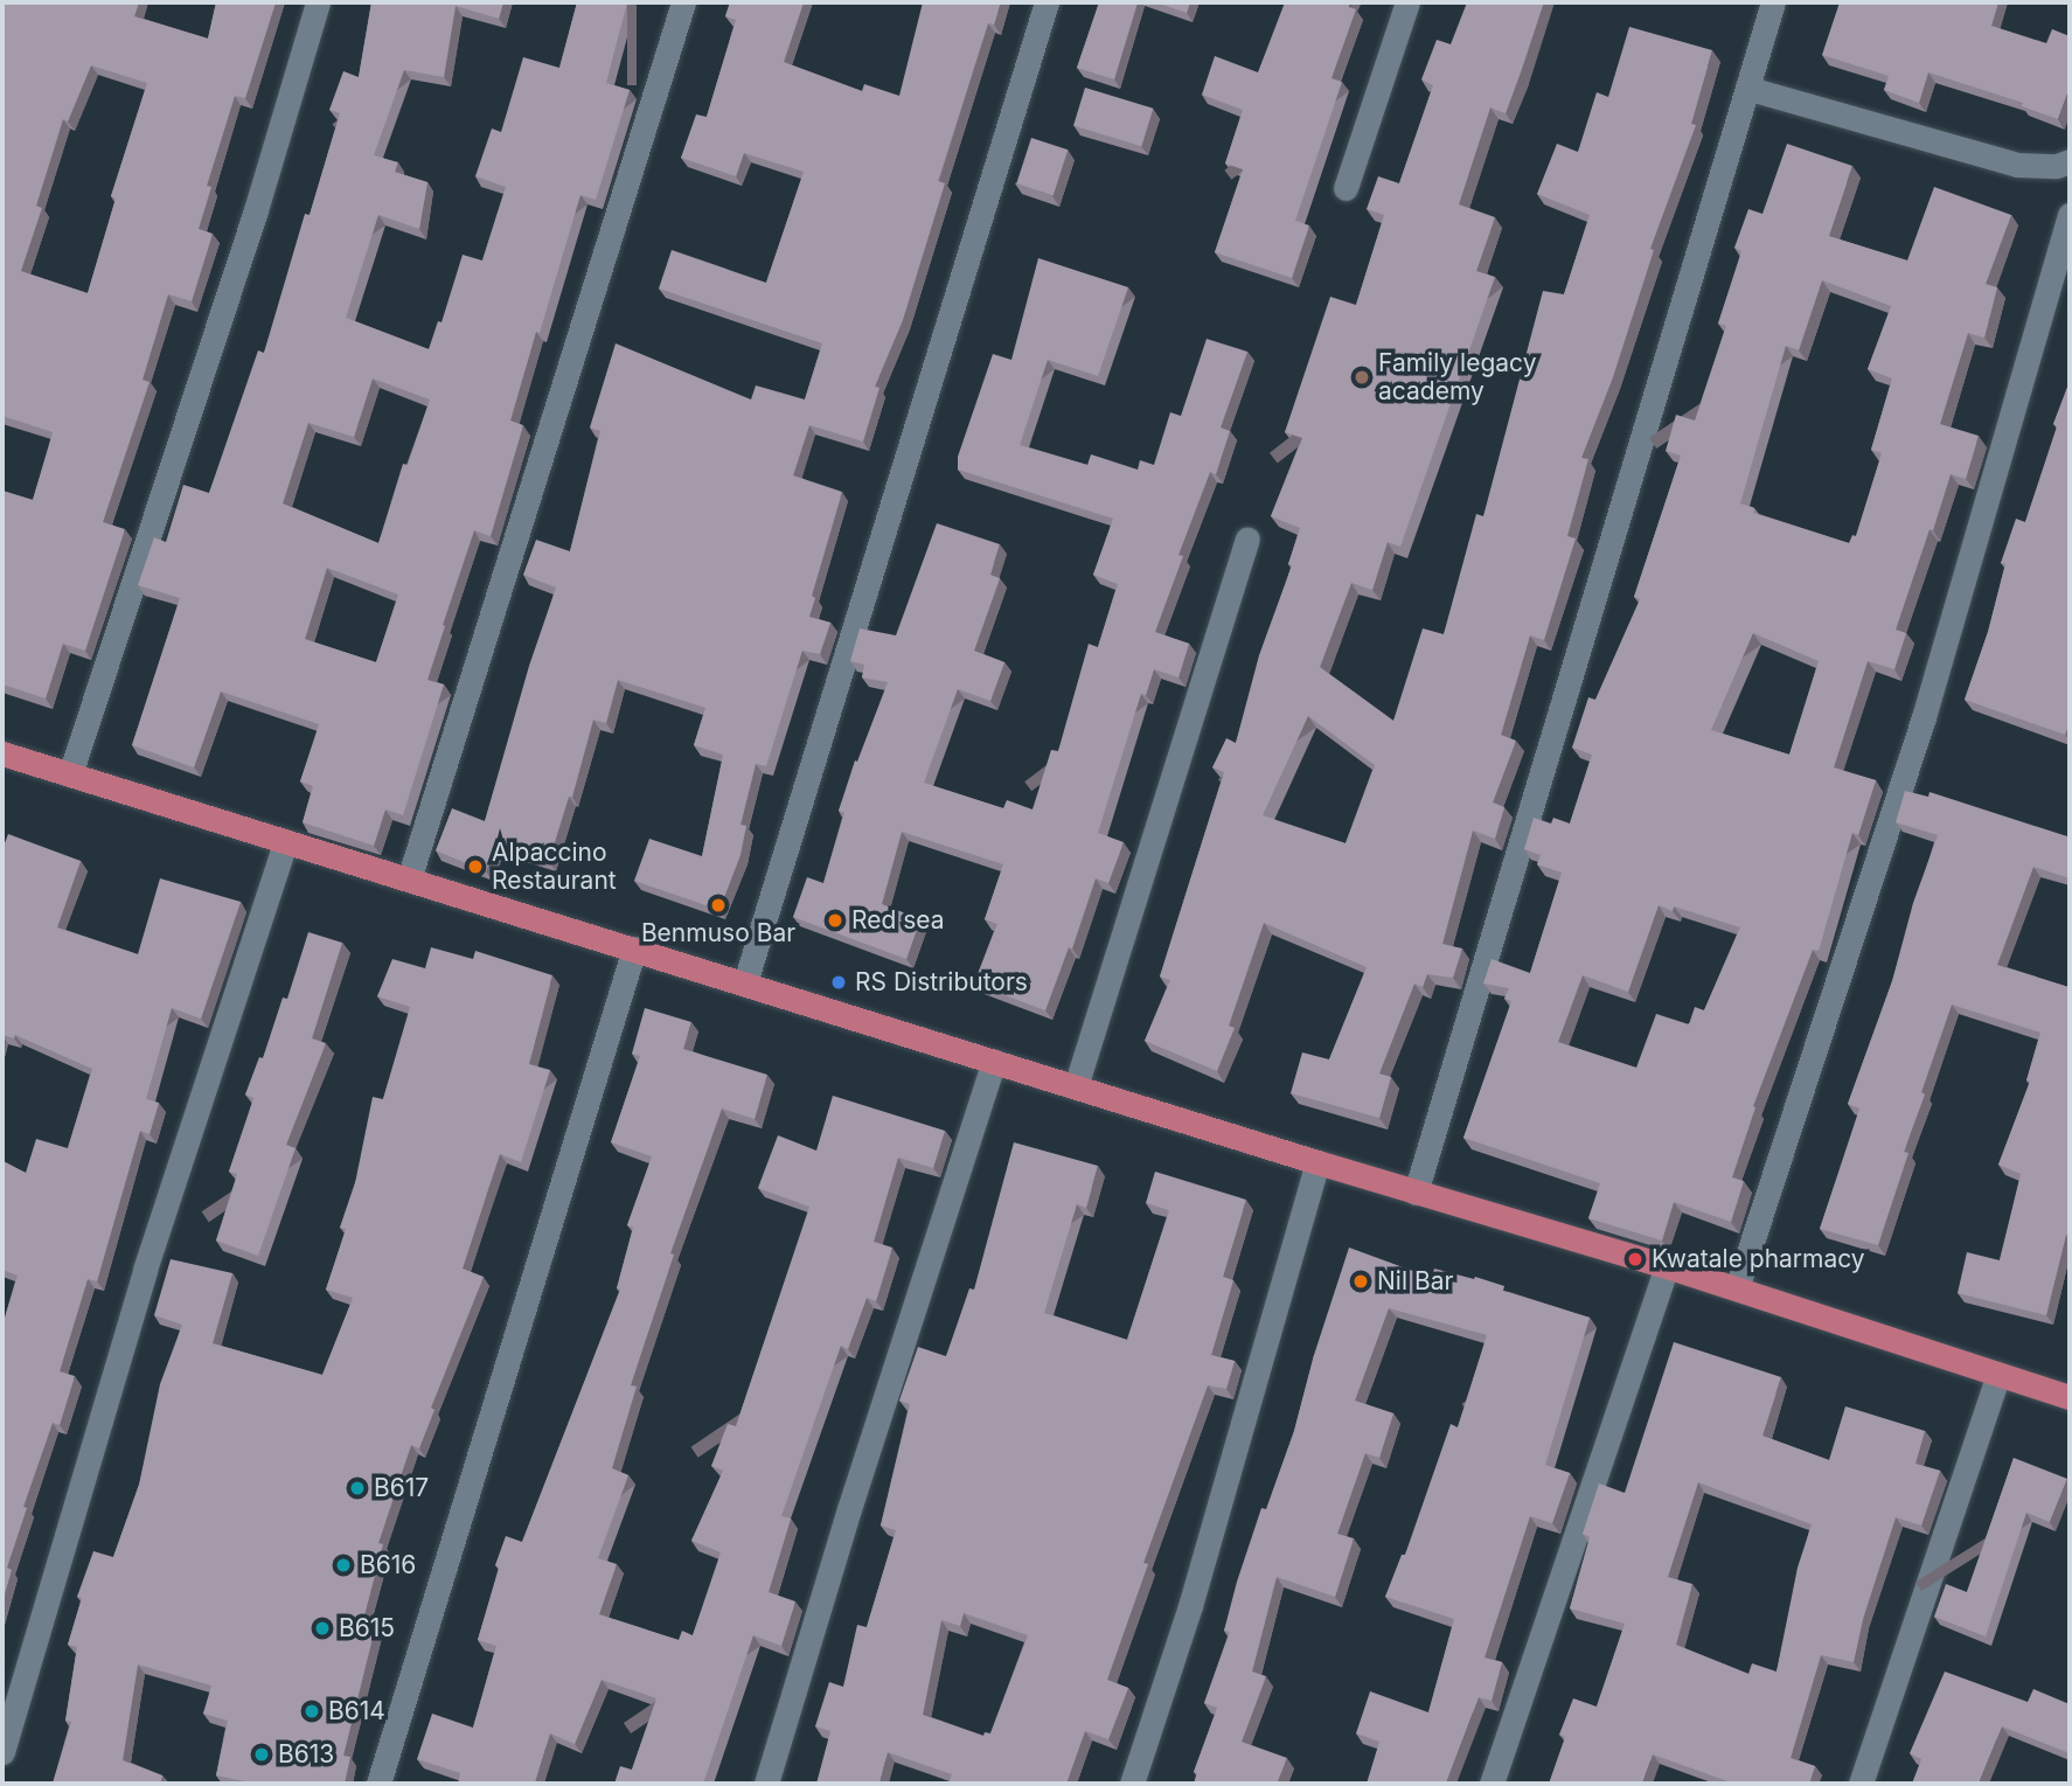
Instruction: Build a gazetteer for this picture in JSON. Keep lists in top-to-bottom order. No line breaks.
{"places":["Family legacy academy","Alpaccino Restaurant","Benmuso Bar","Red sea","RS Distributors","Kwatale pharmacy","Nil Bar","B617","B616","B615","B614","B613"]}
